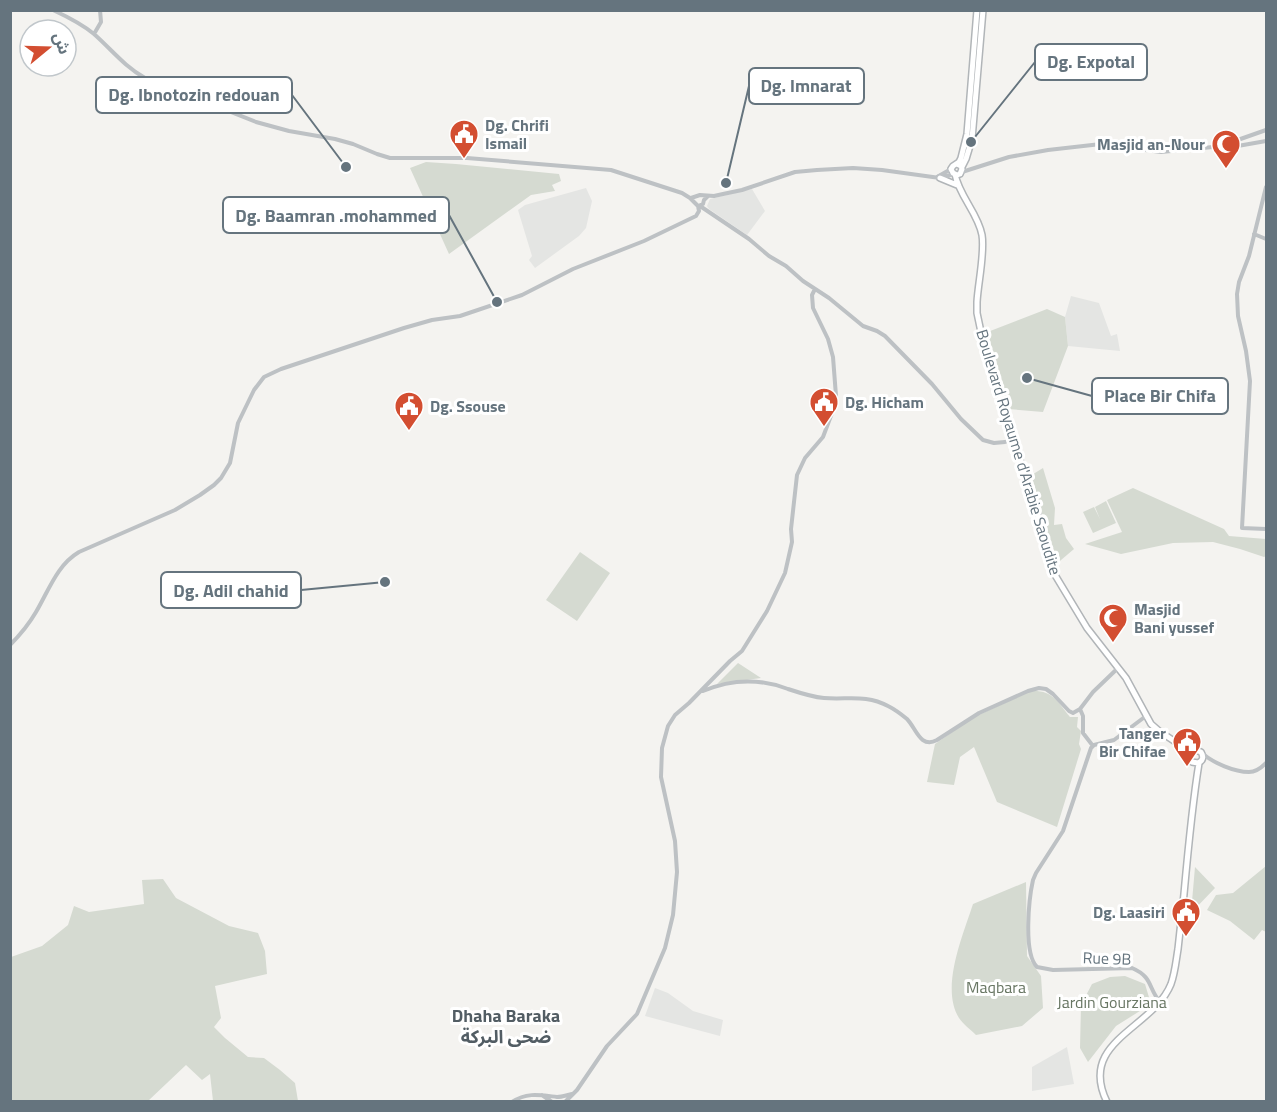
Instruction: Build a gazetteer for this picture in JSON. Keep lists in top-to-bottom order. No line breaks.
{"streets":{"main road":["Boulevard Royaume d'Arabie Saoudite"],"street":["Rue 9B"]},"crossings":[["Boulevard Royaume d'Arabie Saoudite","Rue 9B"]],"districts":["Dhaha Baraka ضحى البركة"],"parks":["Maqbara","Jardin Gourziana"],"places":{"other":["Dg. Expotal","Dg. Ibnotozin redouan","Dg. lmnarat","Dg. Baamran .mohammed","Place Bir Chifa","Dg. Adil chahid"],"public building":["Dg. Chrifi Ismail","Dg. Hicham","Dg. Ssouse","Tanger Bir Chifae","Dg. Laasiri"],"mosque":["Masjid an-Nour","Masjid Bani yussef"]},"north":"right"}
